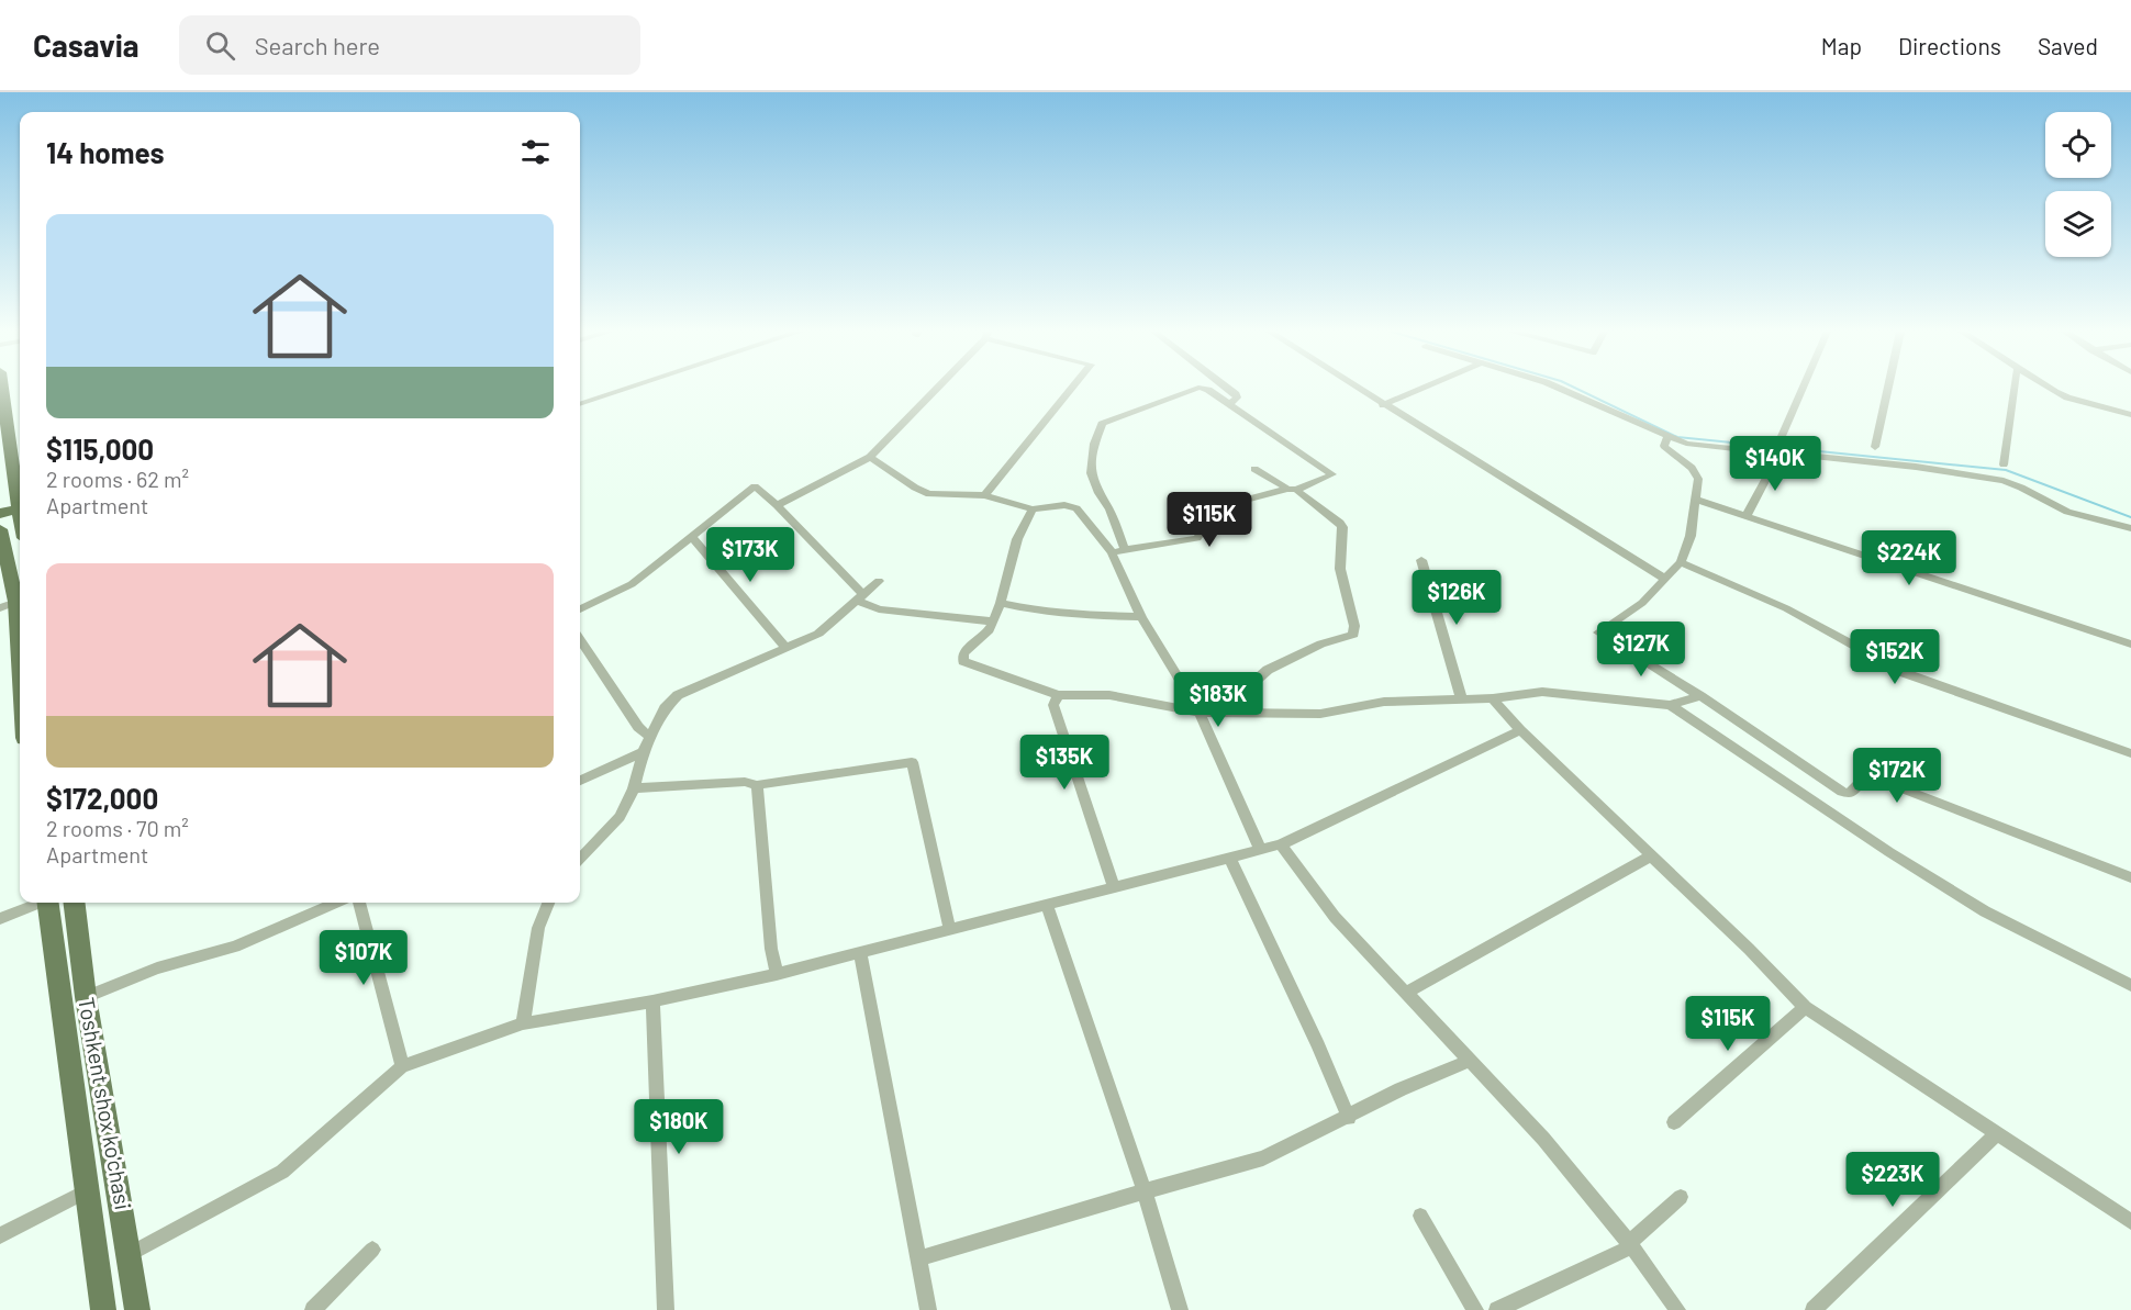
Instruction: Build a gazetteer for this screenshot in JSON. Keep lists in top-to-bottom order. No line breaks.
{"streets":{"main road":["Toshkent shox ko'chasi"]},"page":{"header":"Casavia","search":"Search here","nav":["Map","Directions","Saved"],"heading":"14 homes","list":[{"name":"$115,000","note":"2 rooms · 62 m² · Apartment"},{"name":"$172,000","note":"2 rooms · 70 m² · Apartment"}],"price":["$140K","$115K","$173K","$224K","$126K","$127K","$152K","$183K","$135K","$172K","$107K","$115K","$180K","$223K"]}}
